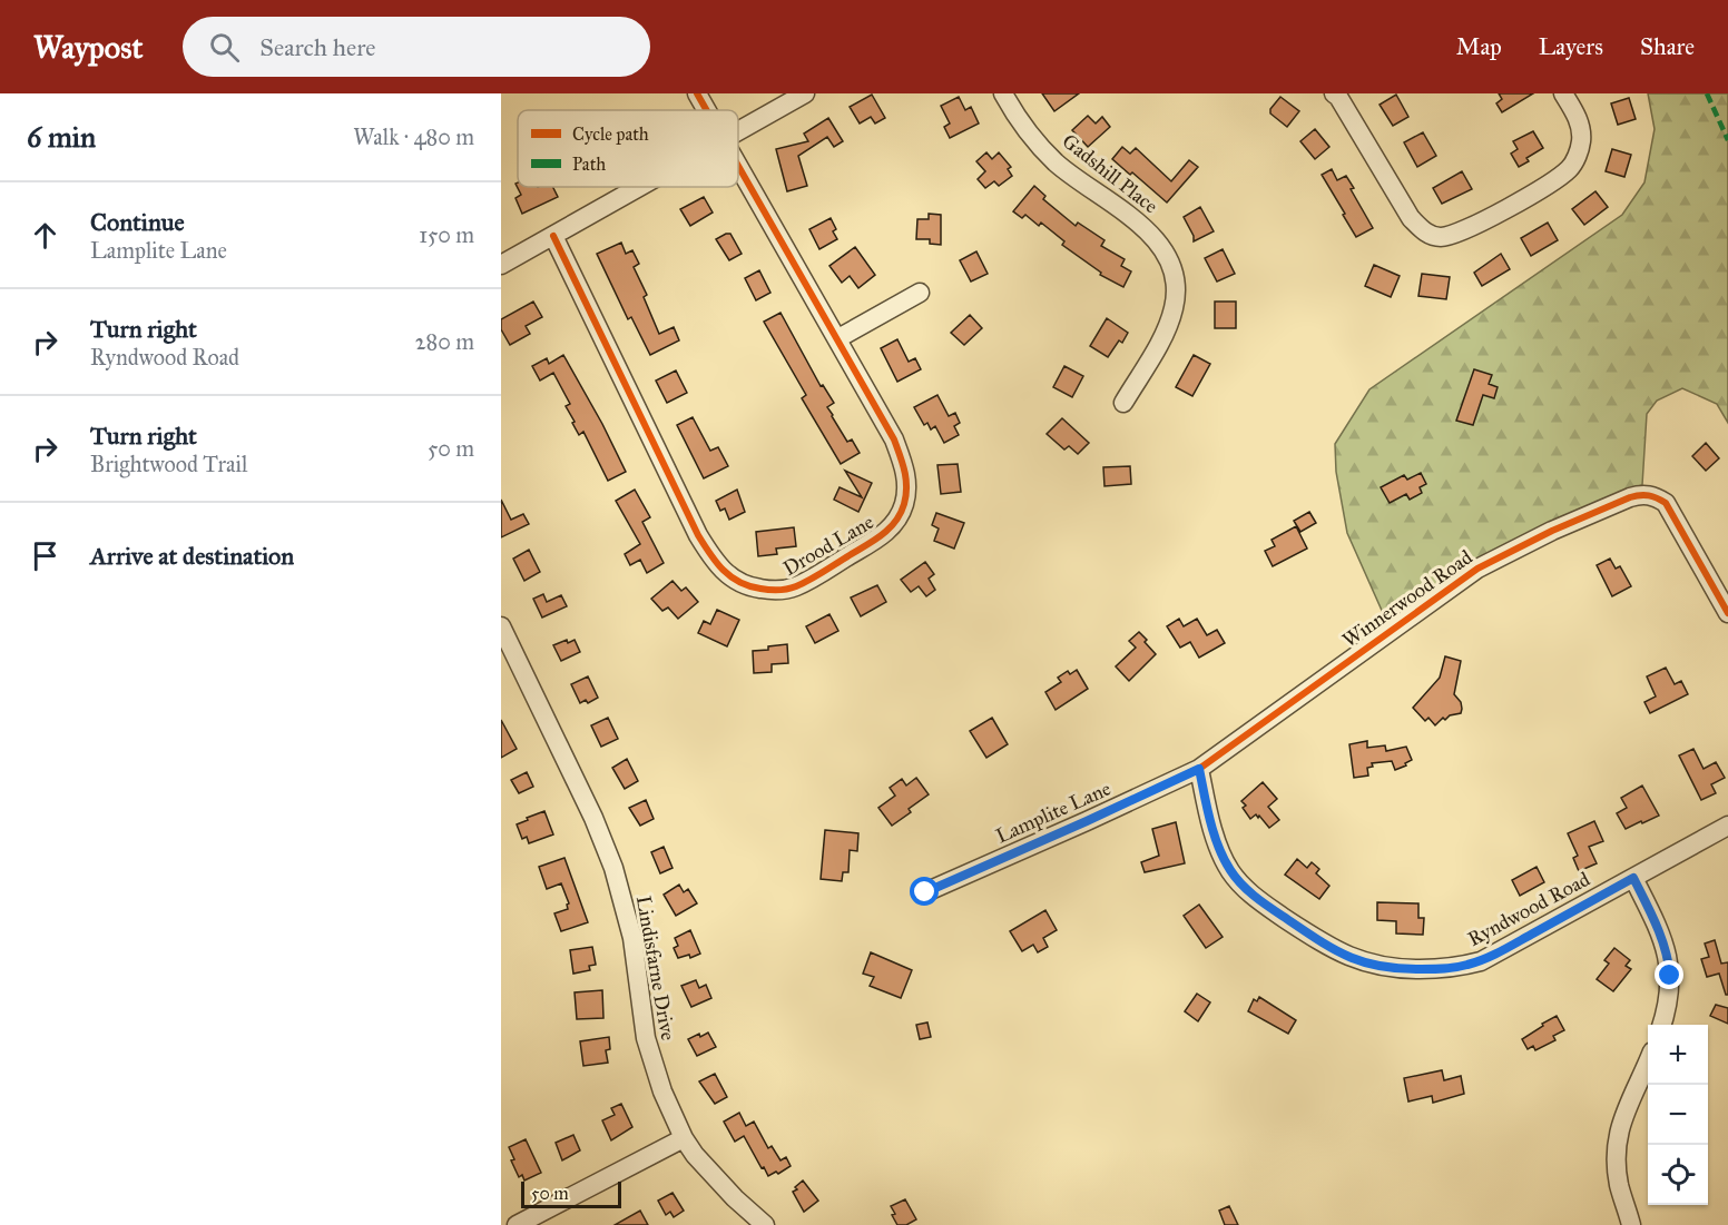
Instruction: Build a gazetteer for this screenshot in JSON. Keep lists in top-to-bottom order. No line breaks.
{"streets":{"street":["Gadshill Place","Drood Lane","Winnerwood Road","Lamplite Lane","Ryndwood Road","Lindisfarne Drive"]},"crossings":[["Winnerwood Road","Lamplite Lane"],["Winnerwood Road","Ryndwood Road"],["Lamplite Lane","Ryndwood Road"]],"legend":["Cycle path","Path"],"scale_bar":"50 m","page":{"header":"Waypost","search":"Search here","nav":["Map","Layers","Share"],"heading":["6 min","Walk · 480 m"],"list":[["Continue","Lamplite Lane","150 m"],["Turn right","Ryndwood Road","280 m"],["Turn right","Brightwood Trail","50 m"],"Arrive at destination"],"map_buttons":["+","−"],"scale":"50 m"}}
